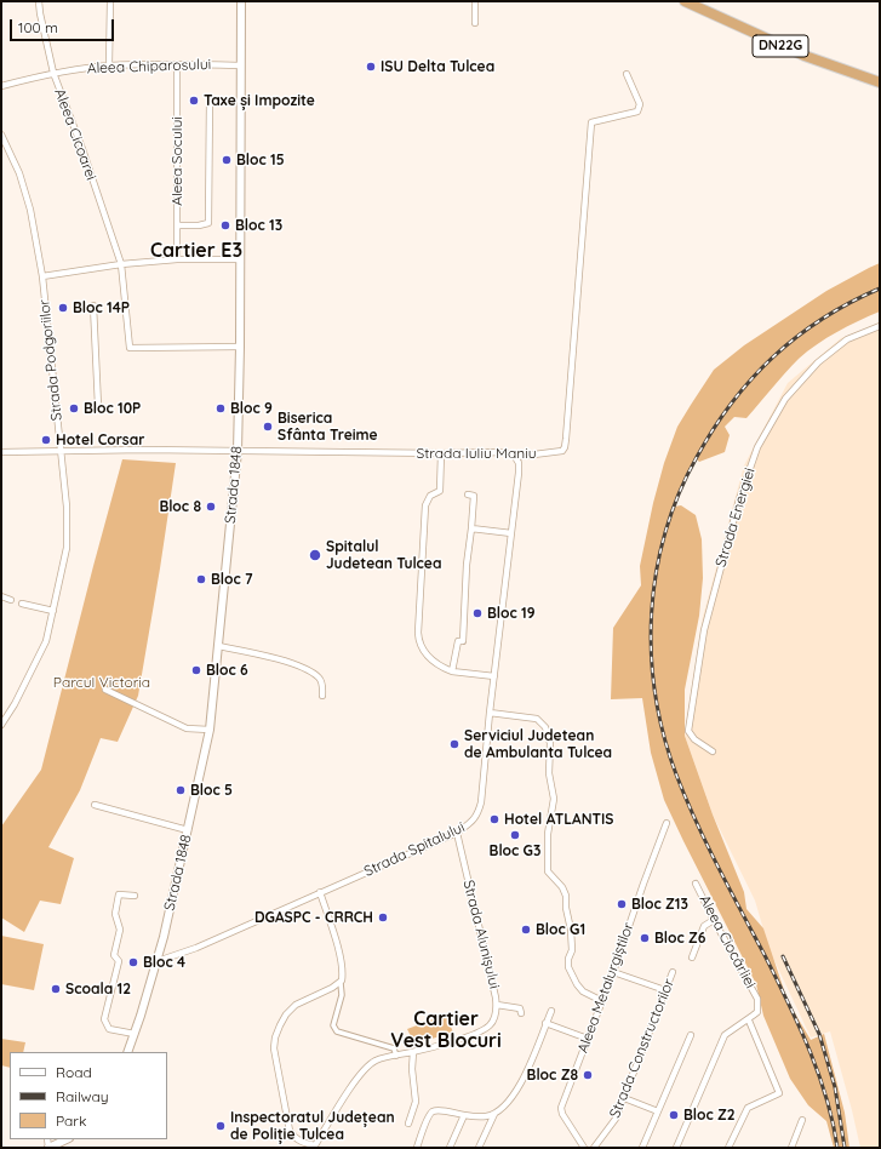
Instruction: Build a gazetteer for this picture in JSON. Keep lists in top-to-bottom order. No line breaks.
{"streets":{"highway":["DN22G"],"main road":["Strada 1848"],"street":["Aleea Chiparosului","Aleea Cicoarei","Aleea Socului","Strada Podgoriilor","Strada Iuliu Maniu","Strada Energiei","Strada Spitalului","Strada Alunișului","Aleea Ciocârliei","Aleea Metalurgiștilor","Strada Constructorilor"]},"crossings":[["Aleea Chiparosului","Aleea Cicoarei"],["Aleea Chiparosului","Aleea Socului"],["Aleea Chiparosului","Strada 1848"],["Aleea Cicoarei","Strada 1848"],["Strada Podgoriilor","Strada Iuliu Maniu"],["Strada Iuliu Maniu","Strada 1848"],["Strada Iuliu Maniu","Strada Spitalului"],["Strada 1848","Strada Spitalului"],["Strada Spitalului","Strada Alunișului"]],"districts":["Cartier E3","Cartier Vest Blocuri"],"parks":["Parcul Victoria"],"places":["ISU Delta Tulcea","Taxe și Impozite","Bloc 15","Bloc 13","Bloc 14P","Bloc 10P","Bloc 9","Biserica Sfânta Treime","Hotel Corsar","Bloc 8","Spitalul Judetean Tulcea","Bloc 7","Bloc 19","Bloc 6","Serviciul Judetean de Ambulanta Tulcea","Bloc 5","Hotel ATLANTIS","Bloc G3","Bloc Z13","DGASPC - CRRCH","Bloc G1","Bloc Z6","Bloc 4","Scoala 12","Bloc Z8","Bloc Z2","Inspectoratul Județean de Poliție Tulcea"],"legend":["Road","Railway","Park"],"scale_bar":"100 m"}
